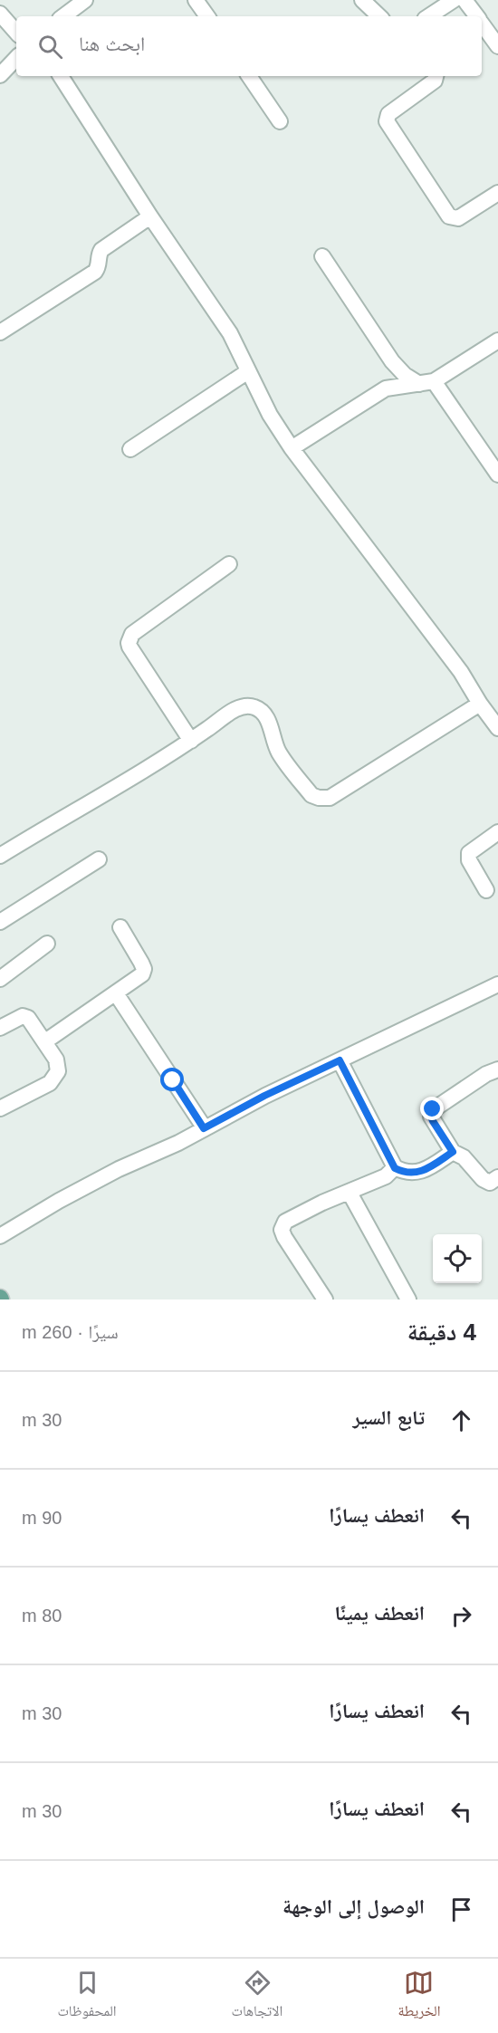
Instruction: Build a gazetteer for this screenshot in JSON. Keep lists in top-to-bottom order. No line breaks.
{"page":{"search":"ابحث هنا","heading":["4 دقيقة","سيرًا · 260 m"],"list":[["تابع السير","30 m"],["انعطف يسارًا","90 m"],["انعطف يمينًا","80 m"],["انعطف يسارًا","30 m"],["انعطف يسارًا","30 m"],"الوصول إلى الوجهة"],"nav":["الخريطة","الاتجاهات","المحفوظات"]}}
